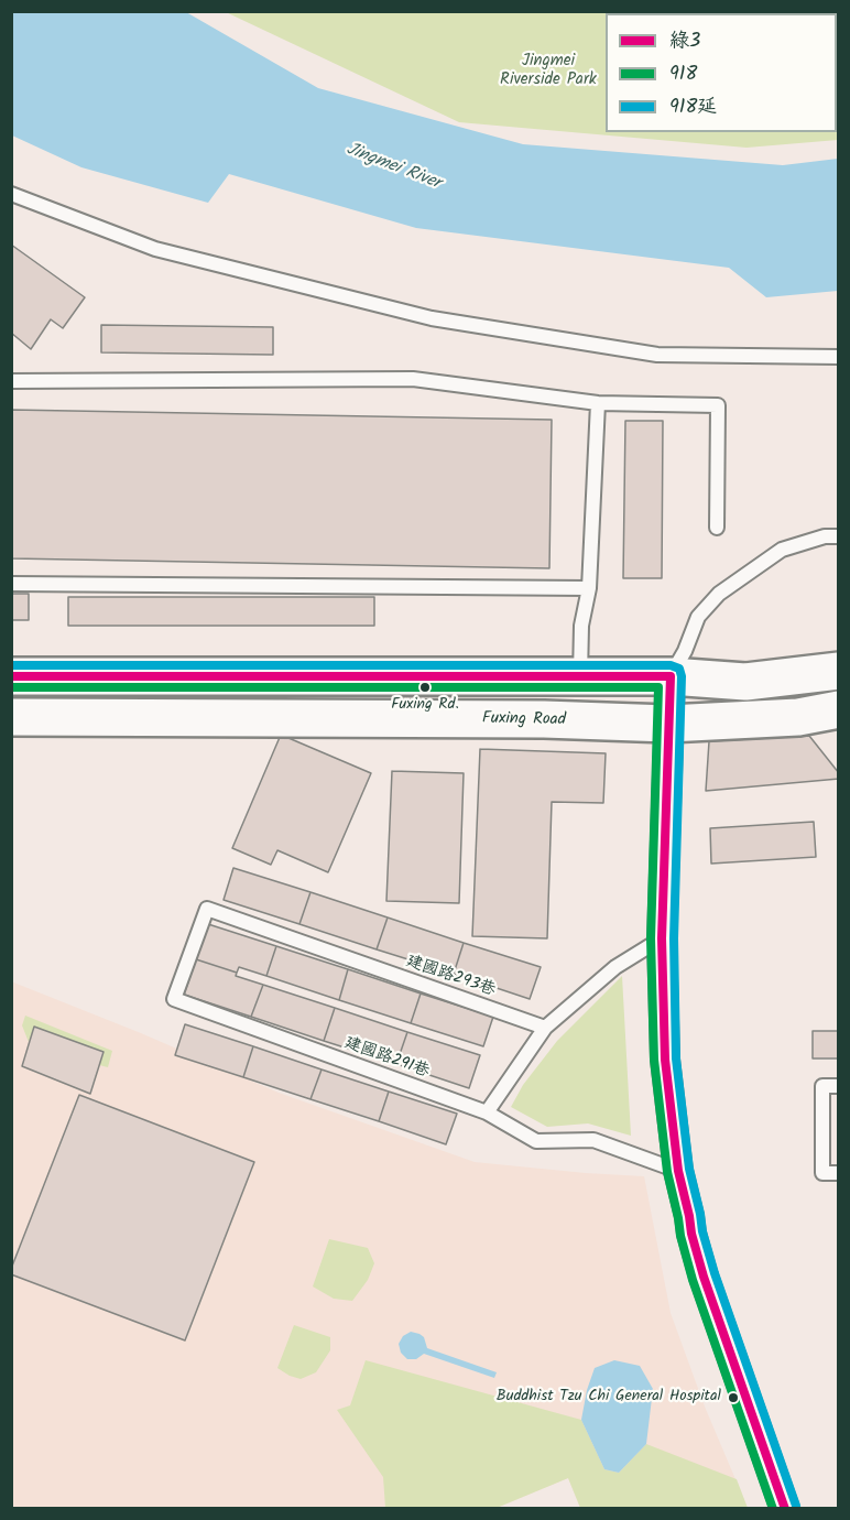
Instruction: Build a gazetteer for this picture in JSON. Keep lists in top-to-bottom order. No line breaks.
{"streets":{"main road":["Fuxing Road"],"lane":["建國路293巷","建國路291巷"]},"crossings":[["建國路293巷","建國路291巷"]],"water":["Jingmei River"],"parks":["Jingmei Riverside Park"],"places":["Fuxing Rd.","Buddhist Tzu Chi General Hospital"],"lines":["transit line 918延","transit line 綠3","transit line 918"],"legend":["綠3","918","918延"]}
